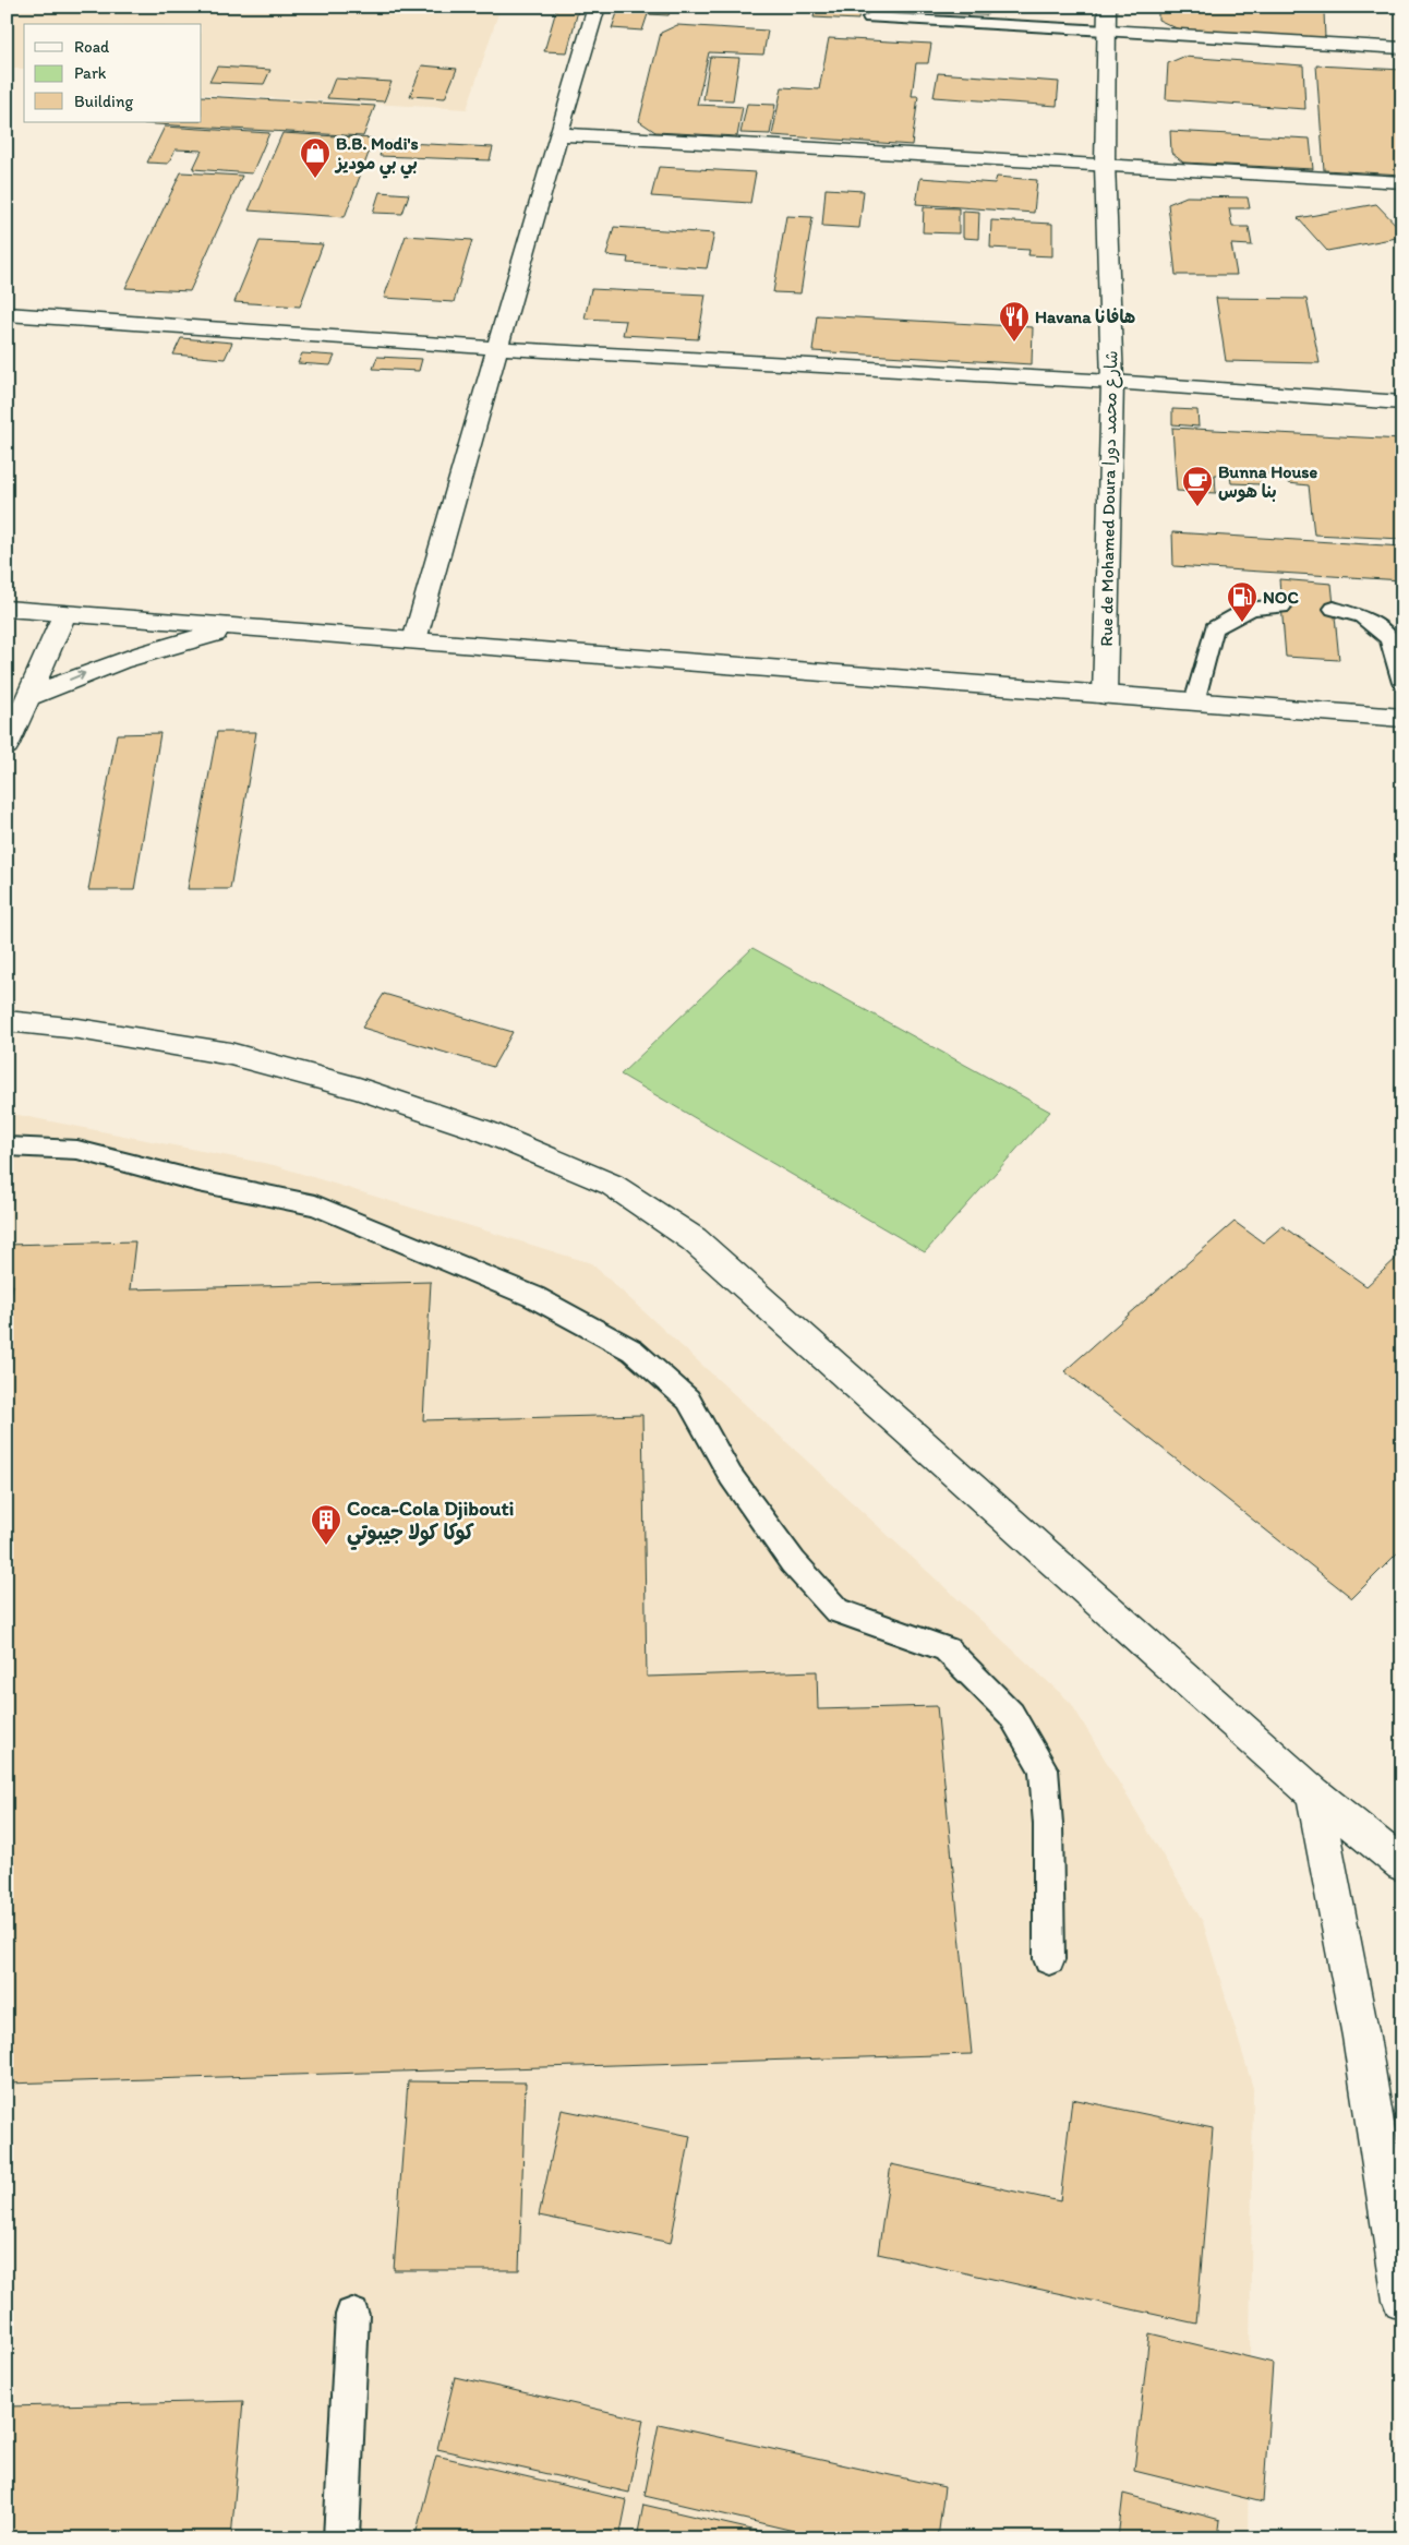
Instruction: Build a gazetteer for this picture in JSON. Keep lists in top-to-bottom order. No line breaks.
{"streets":{"street":["Rue de Mohamed Doura شارع محمد دورا"]},"places":{"shop":["B.B. Modi's بي بي موديز"],"restaurant":["Havana هافانا"],"cafe":["Bunna House بنا هوس"],"fuel station":["NOC"],"building":["Coca-Cola Djibouti كوكا كولا جيبوتي"]},"legend":["Road","Park","Building"]}
